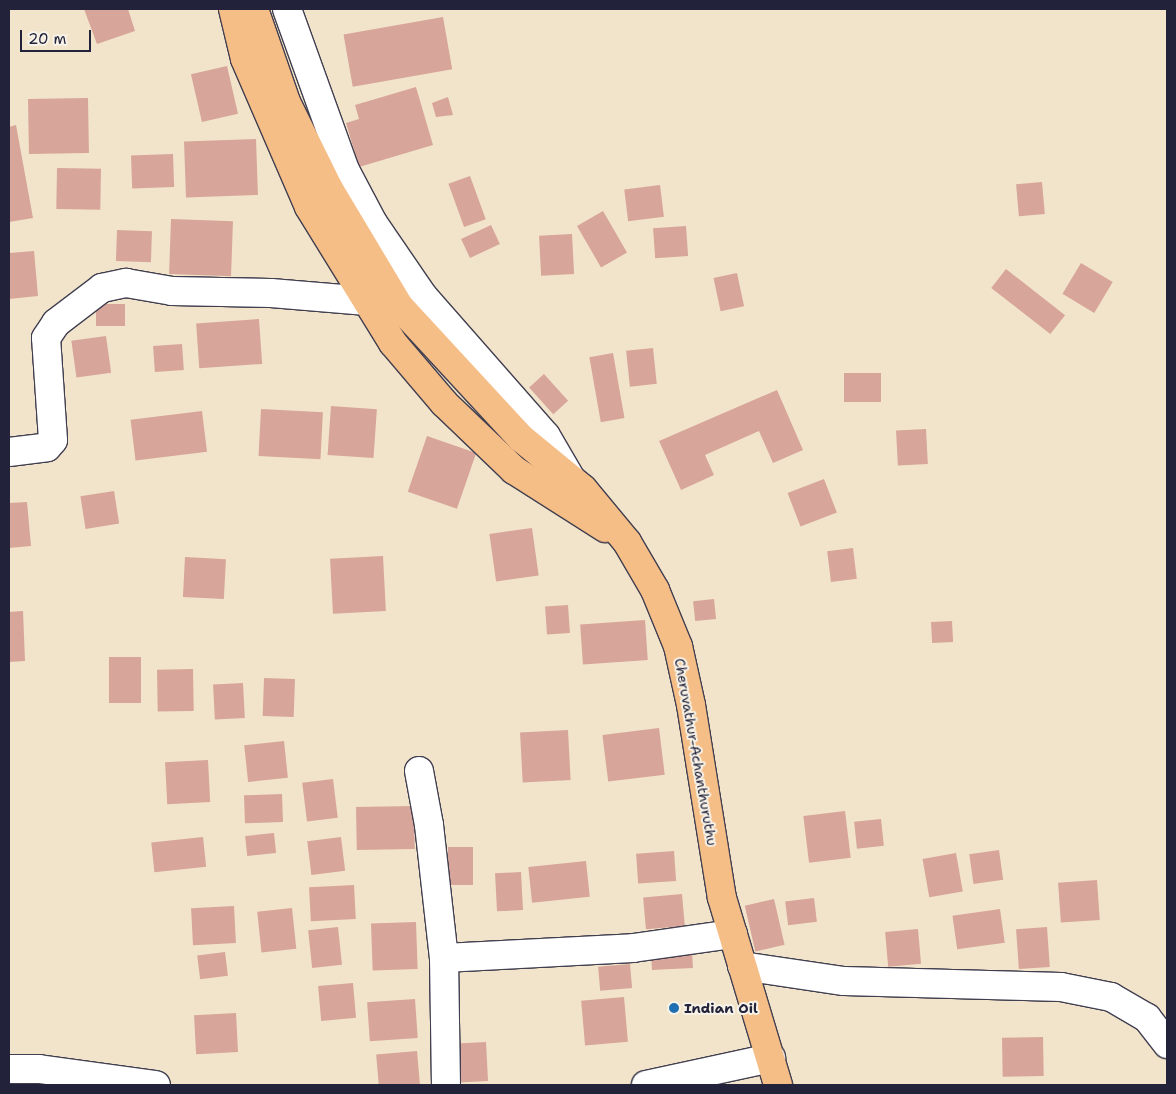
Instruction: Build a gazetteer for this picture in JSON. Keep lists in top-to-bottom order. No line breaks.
{"streets":{"main road":["Cheruvathur-Achanthuruthu"]},"places":["Indian Oil"],"scale_bar":"20 m"}
